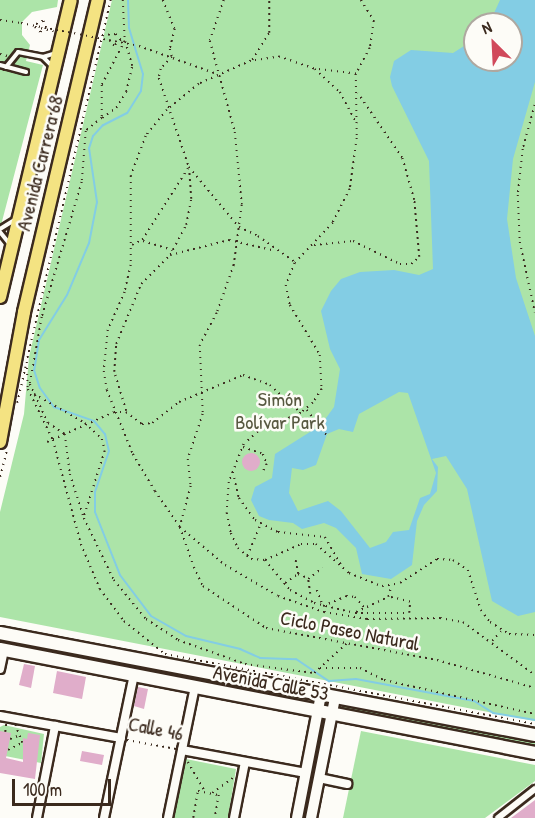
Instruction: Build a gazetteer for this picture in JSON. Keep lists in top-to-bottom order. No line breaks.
{"streets":{"main road":["Avenida Carrera 68","Avenida Calle 53"],"street":["Calle 46"],"path":["Ciclo Paseo Natural"]},"parks":["Simón Bolívar Park"],"scale_bar":"100 m","north":"top left"}
